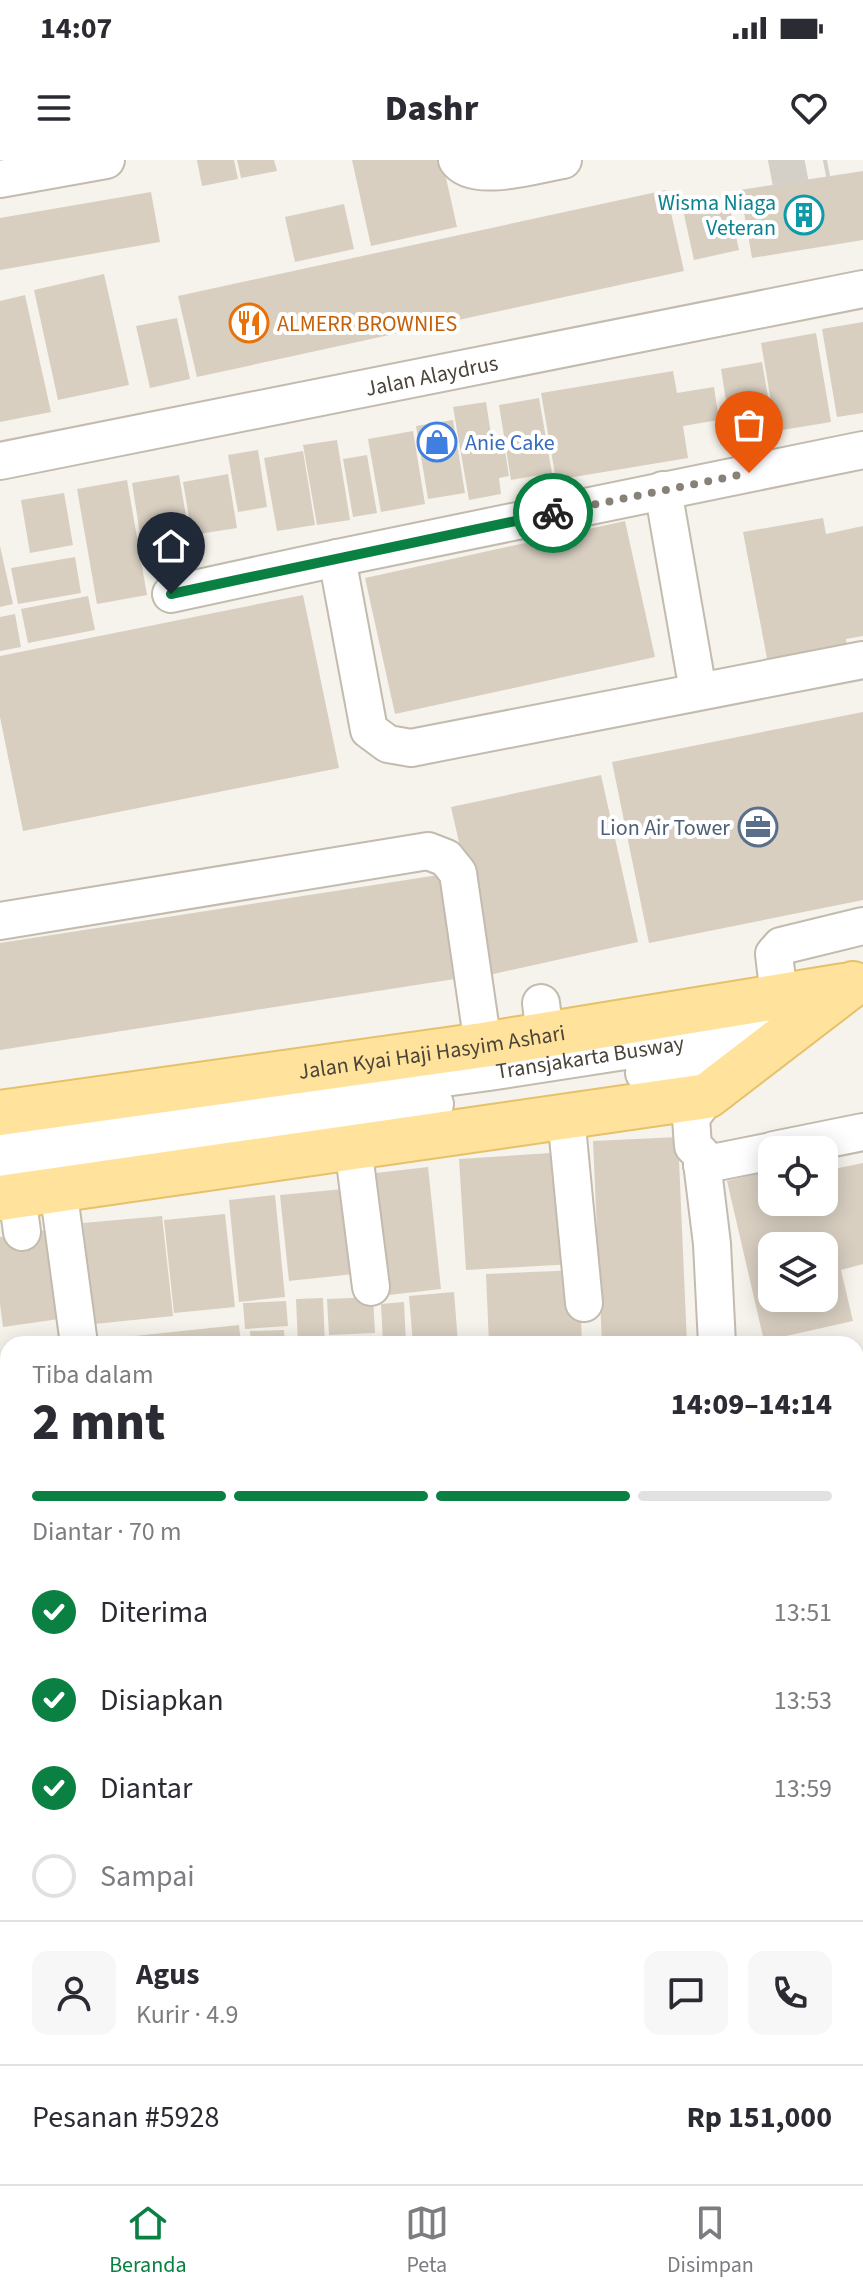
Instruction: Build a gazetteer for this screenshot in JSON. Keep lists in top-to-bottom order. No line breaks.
{"streets":{"main road":["Jalan Kyai Haji Hasyim Ashari"],"street":["Jalan Alaydrus","Transjakarta Busway"]},"crossings":[["Jalan Kyai Haji Hasyim Ashari","Transjakarta Busway"]],"places":{"building":["Wisma Niaga Veteran"],"restaurant":["ALMERR BROWNIES"],"shop":["Anie Cake"],"office":["Lion Air Tower"]},"page":{"status":"14:07","header":"Dashr","heading":["2 mnt","Tiba dalam","14:09–14:14"],"panel":["Agus","Kurir · 4.9","Pesanan #5928","Rp 151,000"],"bar":"Diantar · 70 m","list":[["Diterima","13:51"],["Disiapkan","13:53"],["Diantar","13:59"],"Sampai"],"tabs":["Beranda","Peta","Disimpan"]}}
